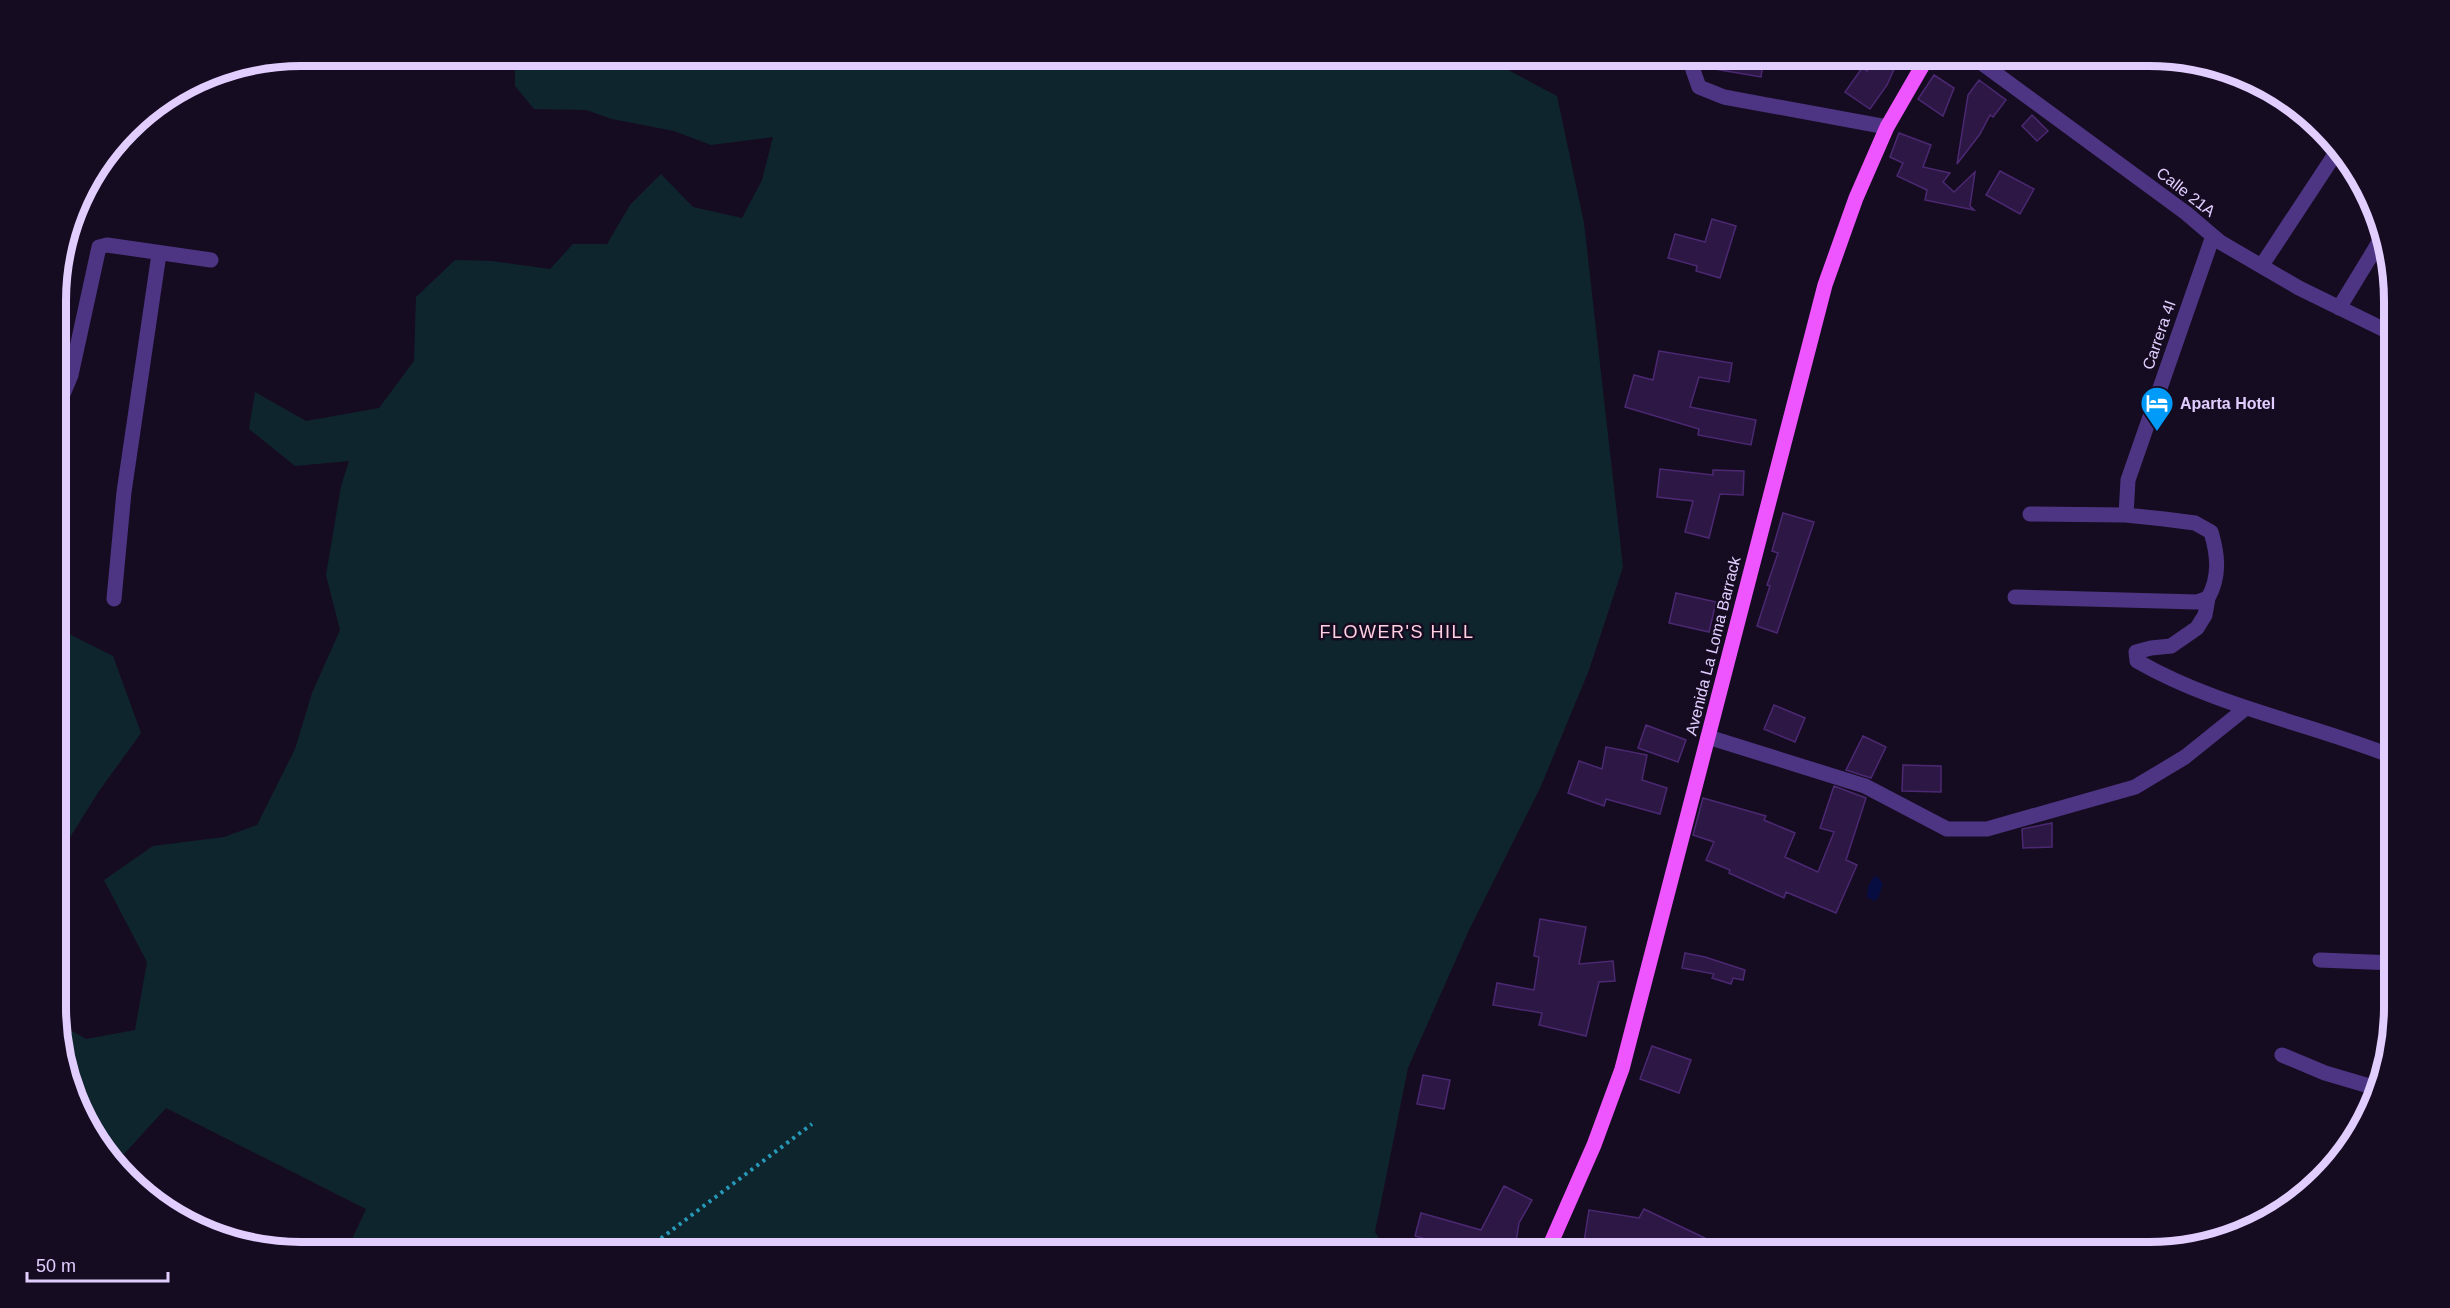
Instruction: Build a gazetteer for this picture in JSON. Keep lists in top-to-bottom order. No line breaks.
{"streets":{"main road":["Avenida La Loma Barrack"],"street":["Calle 21A","Carrera 4I"]},"crossings":[["Calle 21A","Carrera 4I"]],"districts":["FLOWER'S HILL"],"places":{"hotel":["Aparta Hotel"]},"scale_bar":"50 m"}
